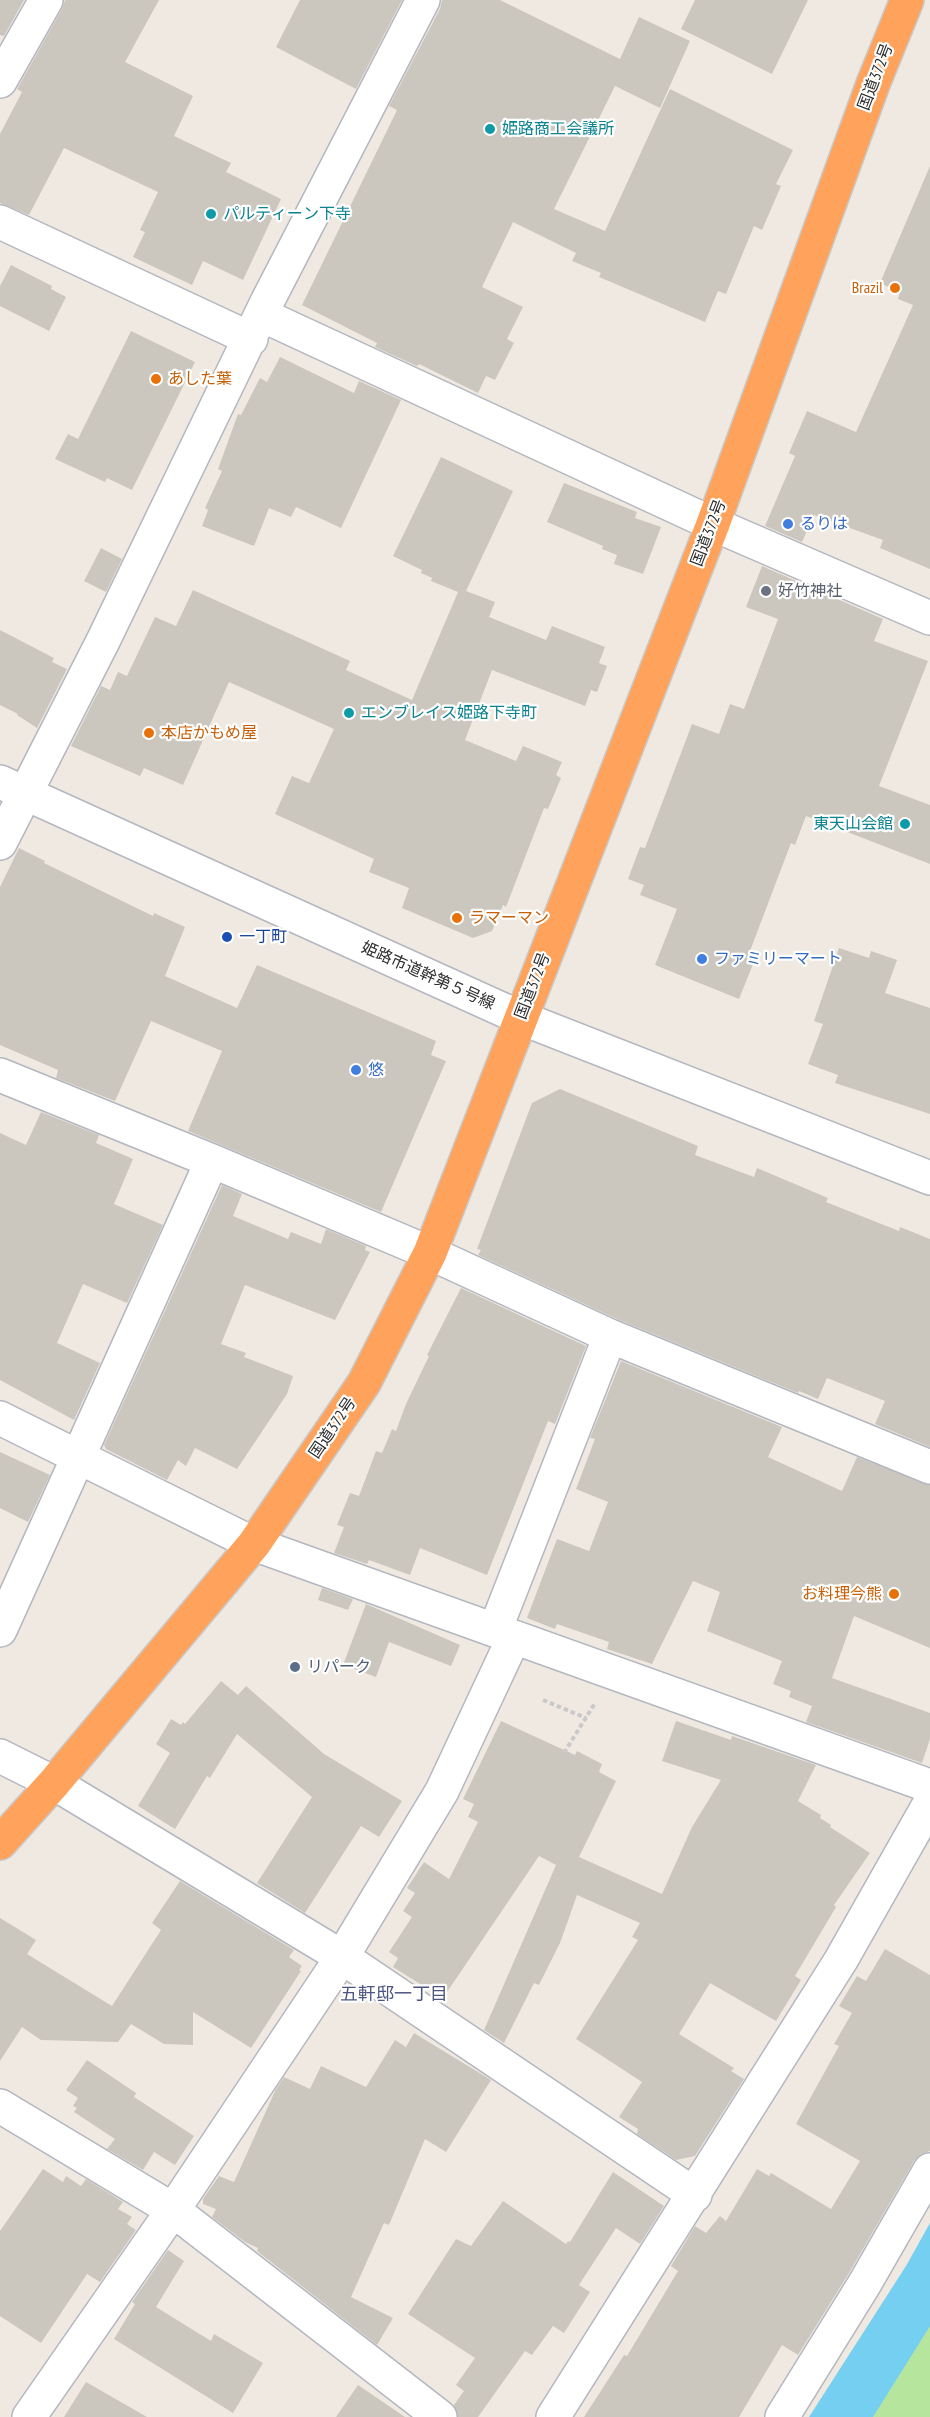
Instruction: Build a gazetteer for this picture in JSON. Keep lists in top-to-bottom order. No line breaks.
{"streets":{"highway":["国道372号"],"street":["姫路市道幹第５号線"]},"crossings":[["国道372号","姫路市道幹第５号線"]],"districts":["五軒邸一丁目"],"places":["姫路商工会議所","パルティーン下寺","Brazil","あした葉","るりは","好竹神社","エンブレイス姫路下寺町","本店かもめ屋","東天山会館","ラマーマン","一丁町","ファミリーマート","悠","お料理今熊","リパーク"]}
